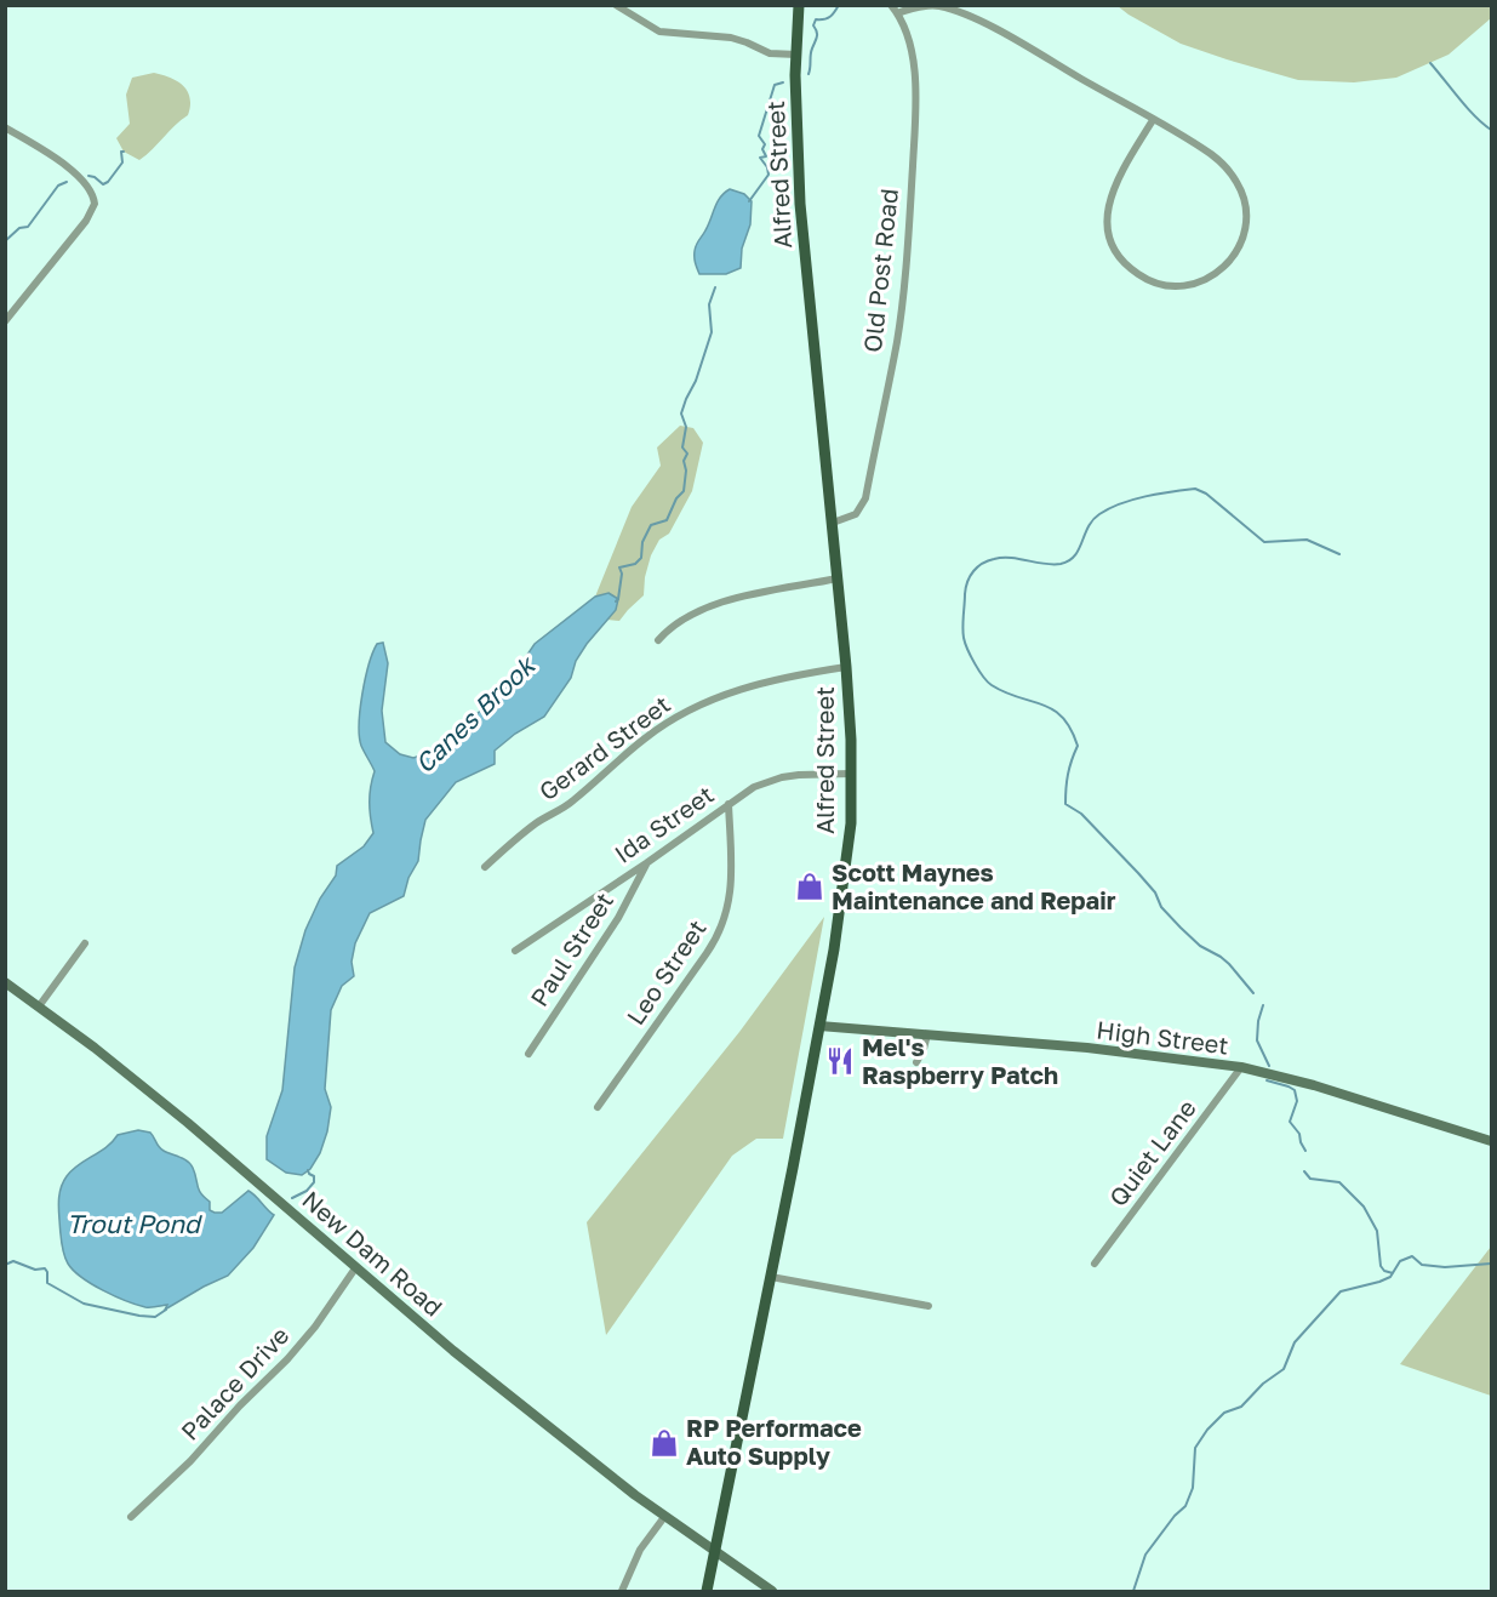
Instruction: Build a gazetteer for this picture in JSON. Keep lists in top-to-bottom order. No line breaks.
{"streets":{"main road":["Alfred Street"],"street":["Old Post Road","Gerard Street","Ida Street","Paul Street","Leo Street","High Street","Quiet Lane","New Dam Road","Palace Drive"]},"crossings":[["Alfred Street","Old Post Road"],["Alfred Street","Gerard Street"],["Alfred Street","Ida Street"],["Alfred Street","High Street"],["Alfred Street","New Dam Road"],["Ida Street","Paul Street"],["Ida Street","Leo Street"],["High Street","Quiet Lane"],["New Dam Road","Palace Drive"]],"water":["Canes Brook","Trout Pond"],"places":{"shop":["Scott Maynes Maintenance and Repair","RP Performace Auto Supply"],"restaurant":["Mel's Raspberry Patch"]}}
